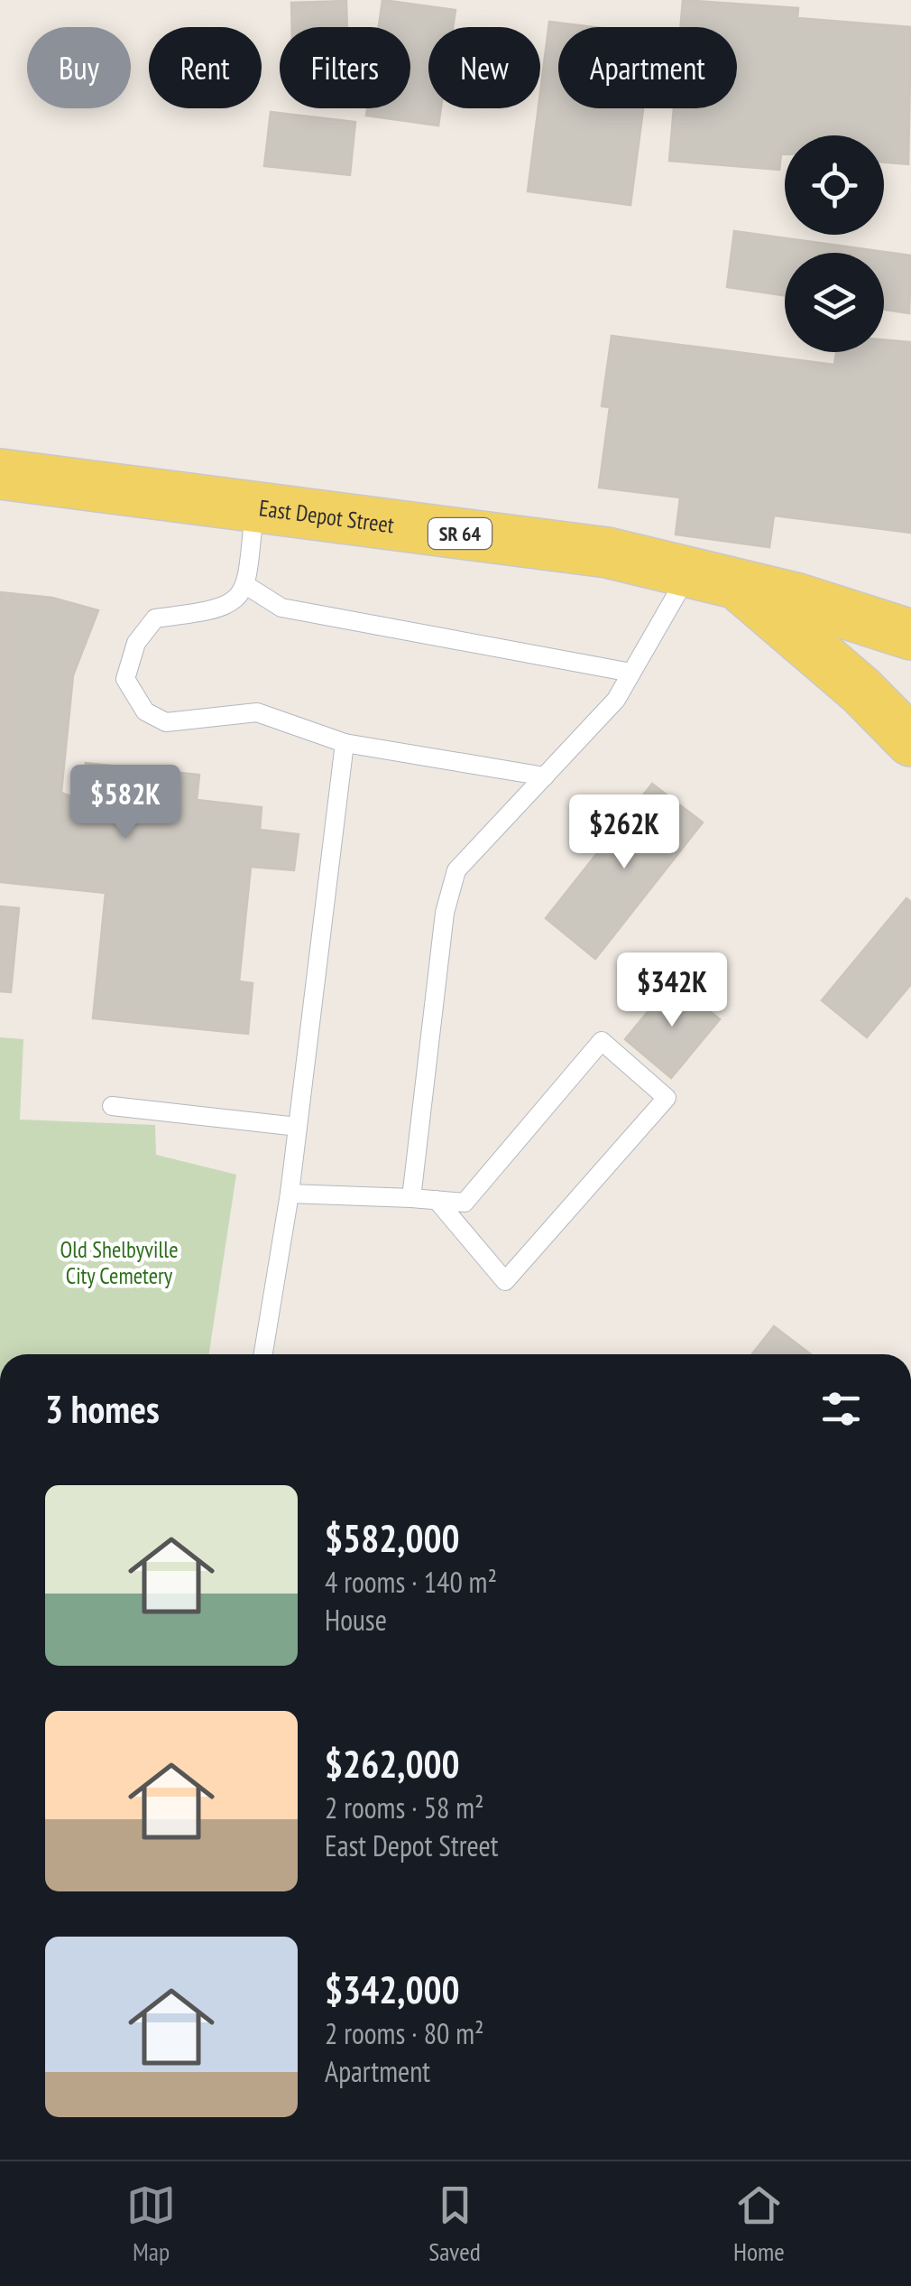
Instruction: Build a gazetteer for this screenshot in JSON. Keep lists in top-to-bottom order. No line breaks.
{"streets":{"main road":["East Depot Street","SR 64"]},"parks":["Old Shelbyville City Cemetery"],"page":{"chip":["Buy","Rent","Filters","New","Apartment"],"price":["$582K","$262K","$342K"],"heading":"3 homes","list":[{"name":"$582,000","note":"4 rooms · 140 m² · House"},{"name":"$262,000","note":"2 rooms · 58 m² · East Depot Street"},{"name":"$342,000","note":"2 rooms · 80 m² · Apartment"}],"tabs":["Map","Saved","Home"]}}
